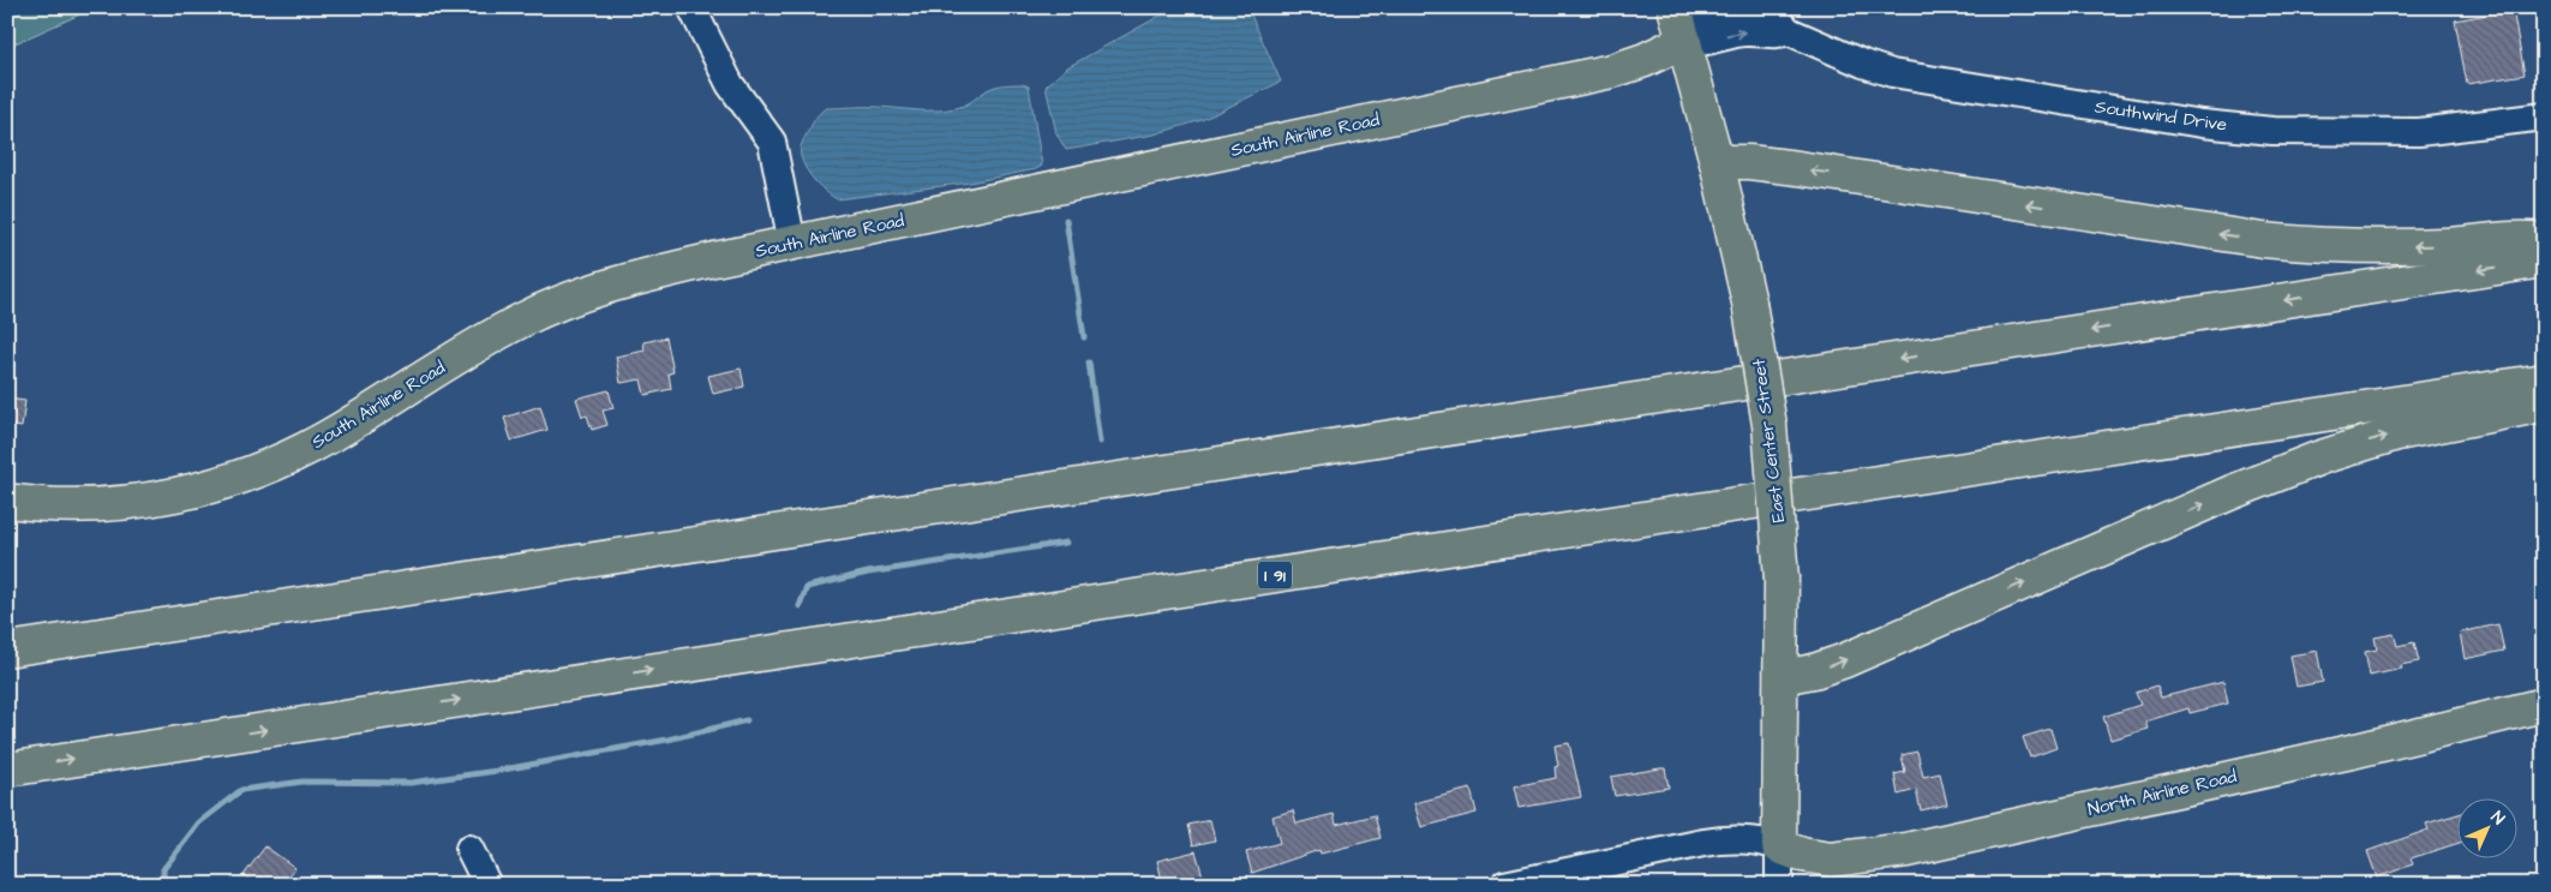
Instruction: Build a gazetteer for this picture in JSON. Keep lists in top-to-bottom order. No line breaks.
{"streets":{"main road":["South Airline Road","East Center Street","I 91","North Airline Road"],"street":["Southwind Drive"]},"crossings":[["Southwind Drive","South Airline Road"],["Southwind Drive","East Center Street"],["South Airline Road","East Center Street"],["East Center Street","North Airline Road"]],"north":"top right"}
